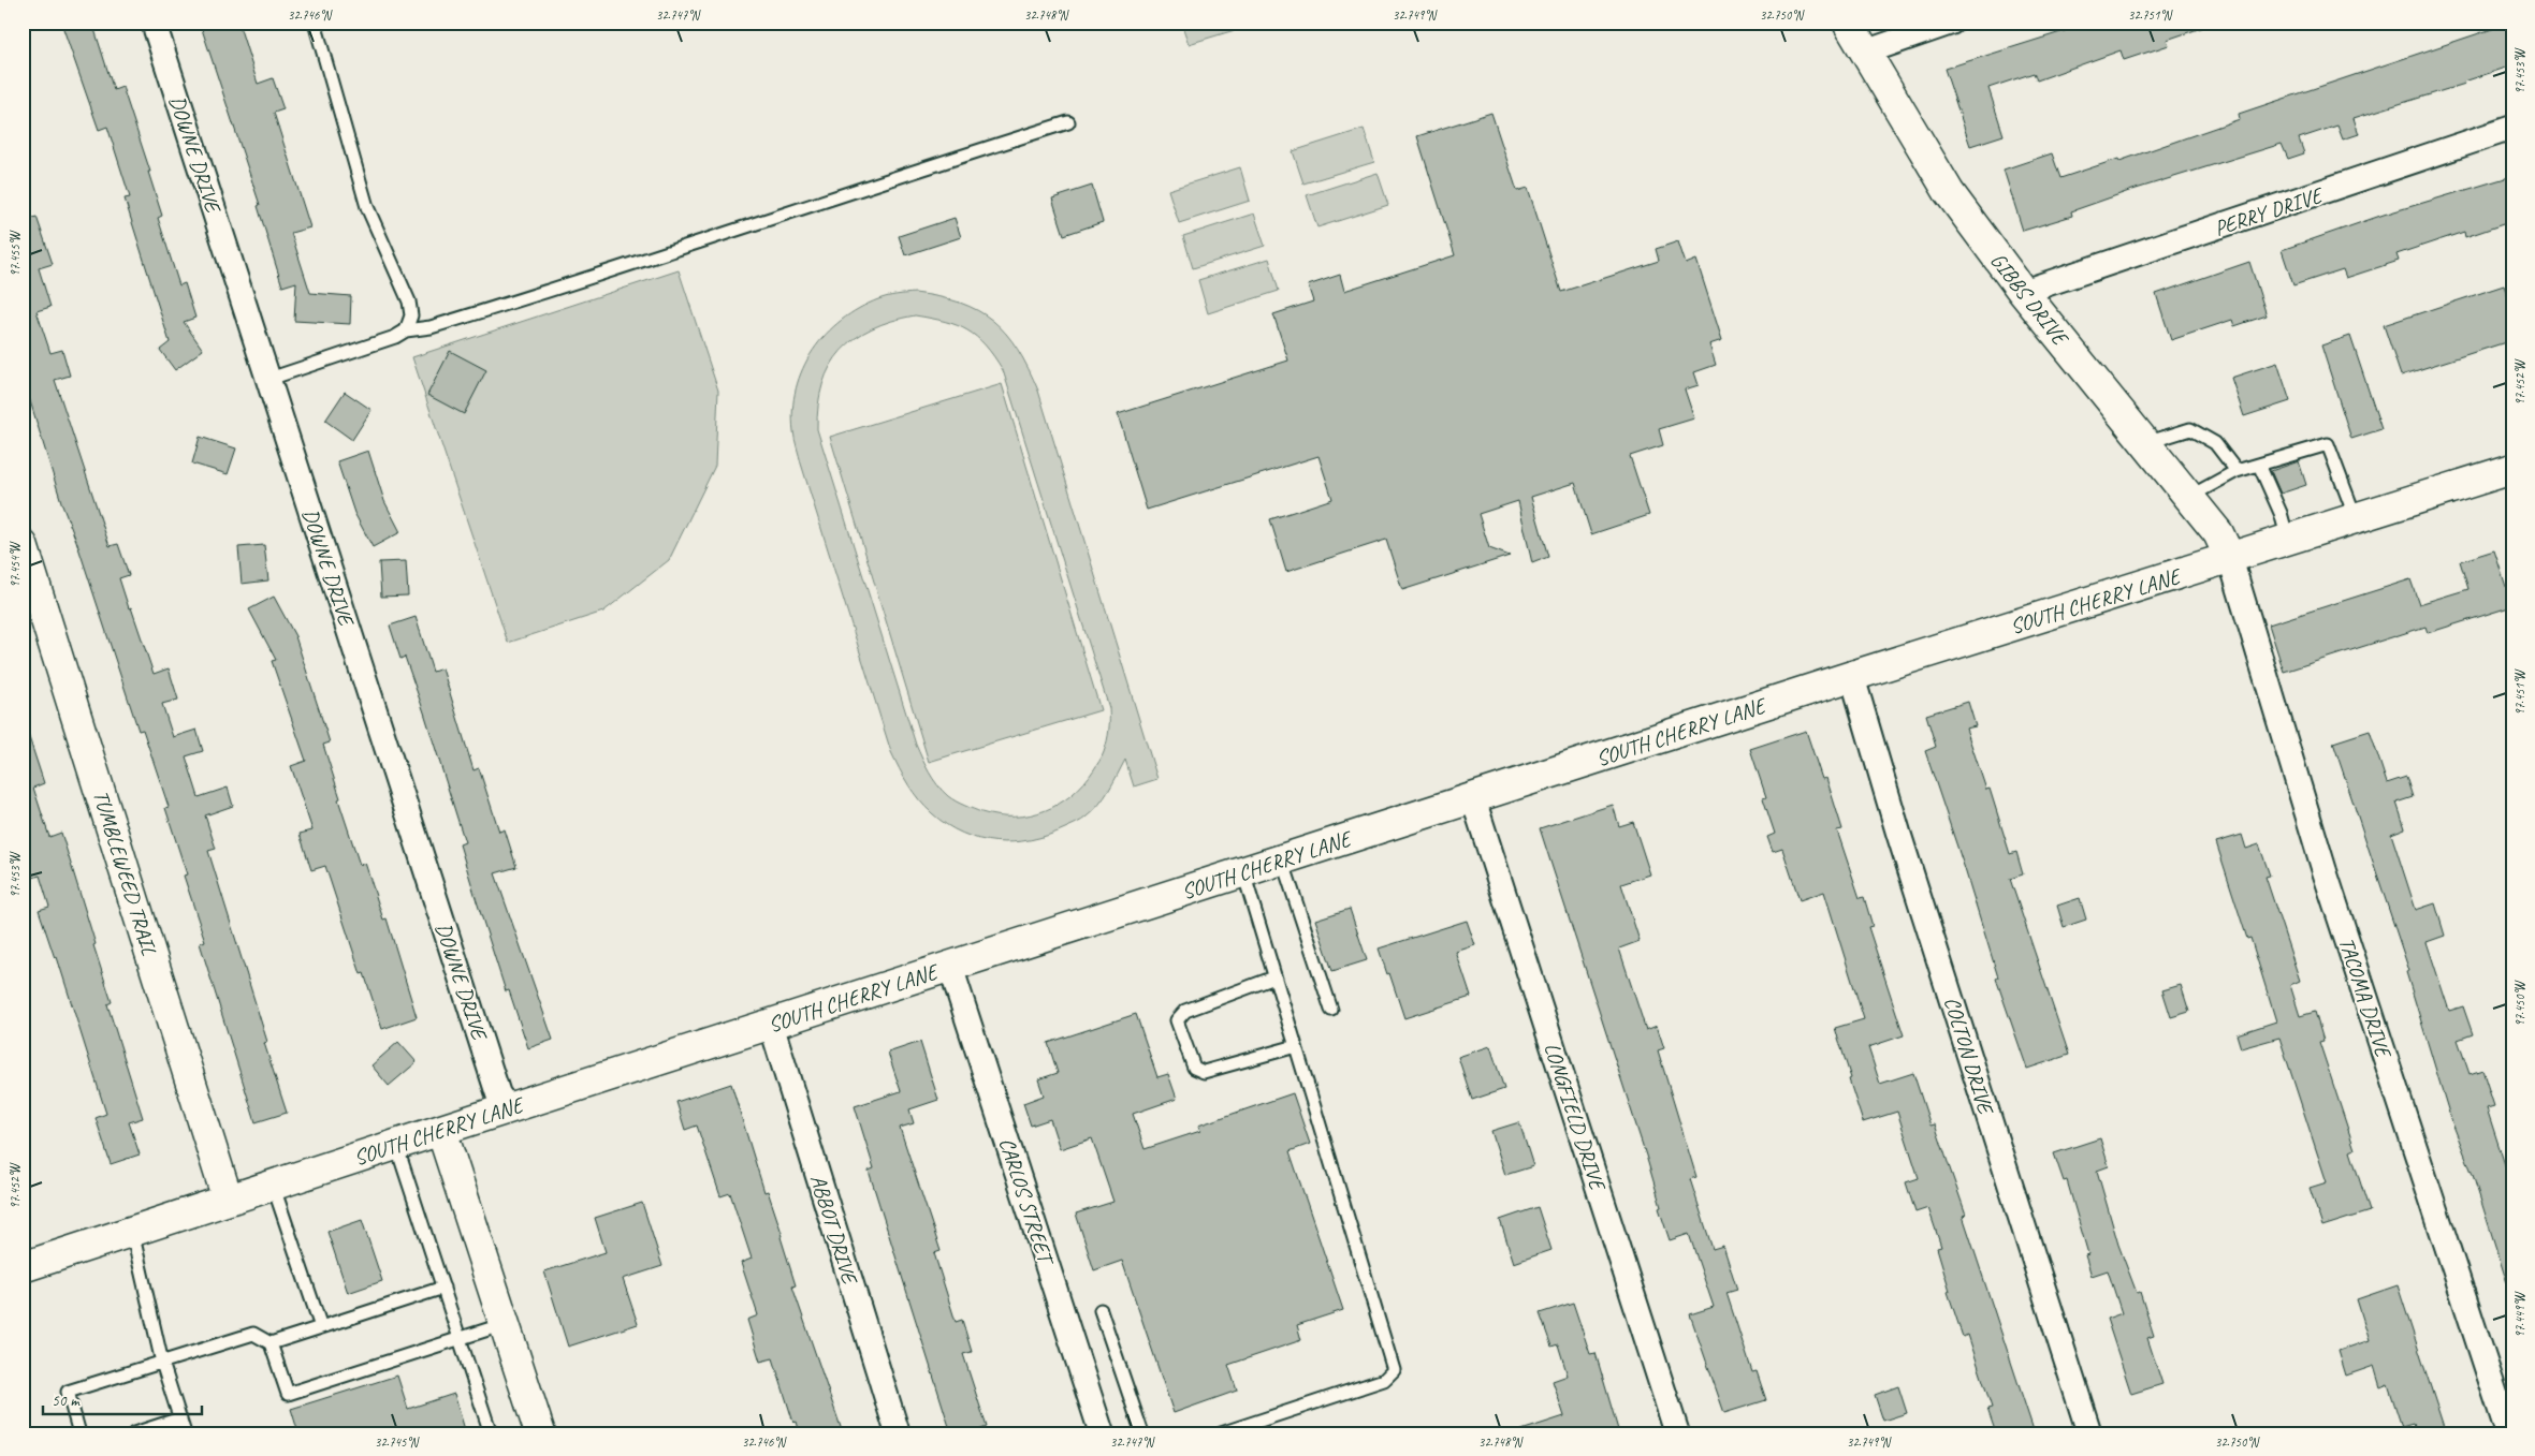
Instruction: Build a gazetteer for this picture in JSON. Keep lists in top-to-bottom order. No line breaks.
{"streets":{"street":["DOWNE DRIVE","PERRY DRIVE","GIBBS DRIVE","SOUTH CHERRY LANE","TUMBLEWEED TRAIL","TACOMA DRIVE","COLTON DRIVE","LONGFIELD DRIVE","CARLOS STREET","ABBOT DRIVE"]},"crossings":[["DOWNE DRIVE","SOUTH CHERRY LANE"],["PERRY DRIVE","GIBBS DRIVE"],["GIBBS DRIVE","SOUTH CHERRY LANE"],["GIBBS DRIVE","TACOMA DRIVE"],["SOUTH CHERRY LANE","TUMBLEWEED TRAIL"],["SOUTH CHERRY LANE","TACOMA DRIVE"],["SOUTH CHERRY LANE","COLTON DRIVE"],["SOUTH CHERRY LANE","LONGFIELD DRIVE"],["SOUTH CHERRY LANE","CARLOS STREET"],["SOUTH CHERRY LANE","ABBOT DRIVE"]],"scale_bar":"50 m","coordinates":["32.746°N","32.747°N","32.748°N","32.749°N","32.750°N","32.751°N","97.453°W","97.455°W","97.452°W","97.454°W","97.451°W","97.450°W","97.449°W","32.745°N"]}
